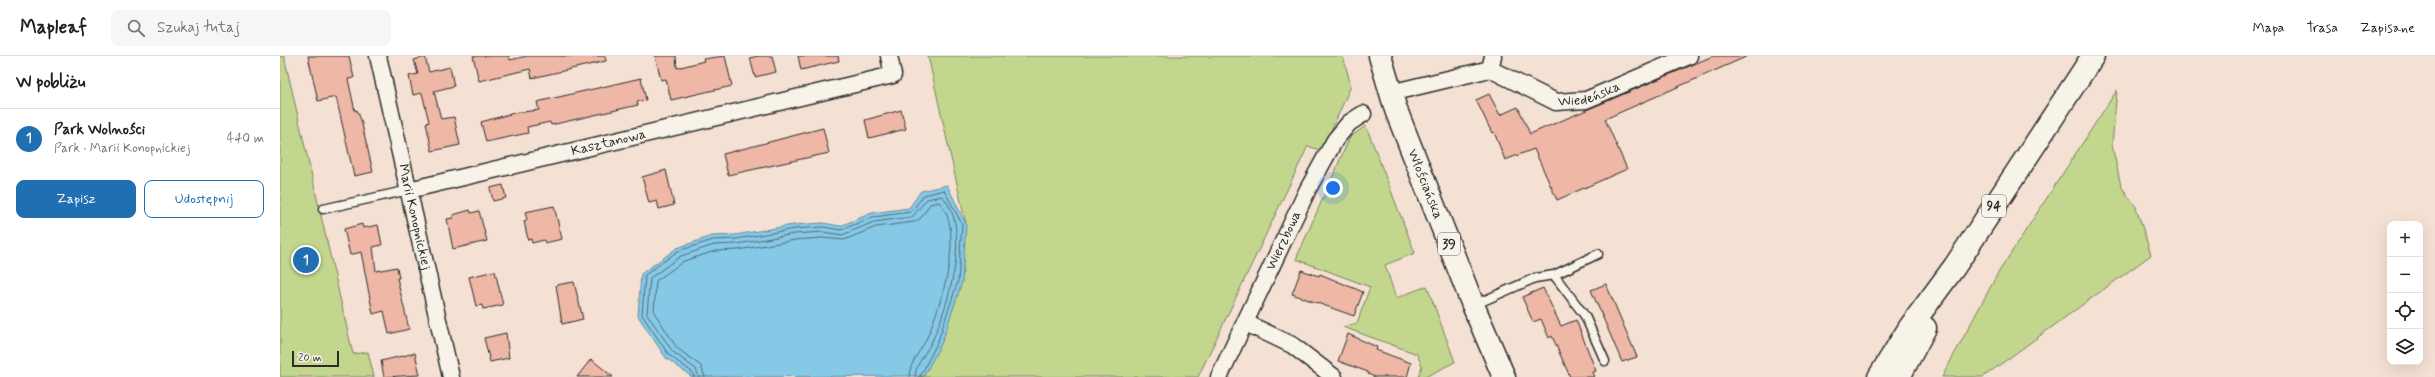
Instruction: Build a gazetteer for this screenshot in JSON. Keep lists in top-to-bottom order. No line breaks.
{"streets":{"main road":["Włościańska","94","39"],"street":["Wiedeńska","Kasztanowa","Marii Konopnickiej","Wierzbowa"]},"crossings":[["Kasztanowa","Marii Konopnickiej"]],"scale_bar":"20 m","page":{"header":"Mapleaf","search":"Szukaj tutaj","nav":["Mapa","Trasa","Zapisane"],"heading":"W pobliżu","list":[{"mark":"1","name":"Park Wolności","note":"Park · Marii Konopnickiej","value":"440 m"}],"buttons":["Zapisz","Udostępnij"],"map_buttons":["+","−"],"pins":"1","scale":"20 m"}}
